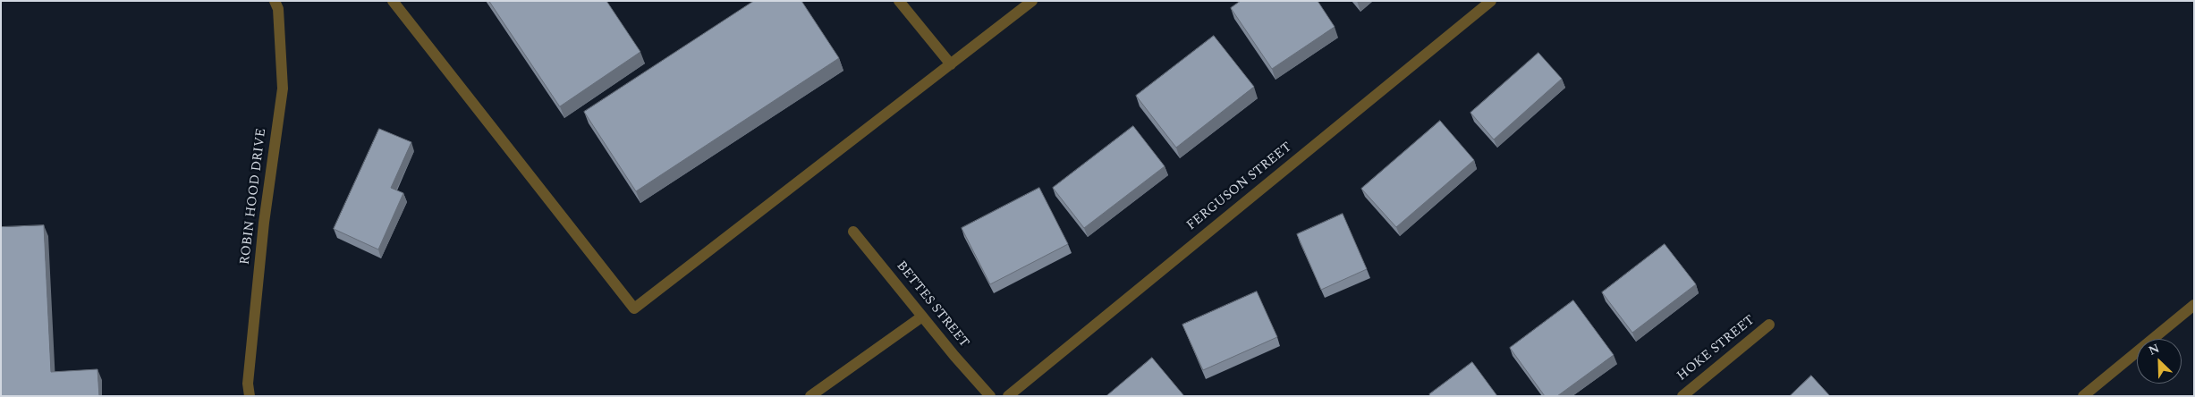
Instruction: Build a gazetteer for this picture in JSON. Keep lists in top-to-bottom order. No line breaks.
{"streets":{"street":["FERGUSON STREET","ROBIN HOOD DRIVE","BETTES STREET","HOKE STREET"]},"north":"top left"}
